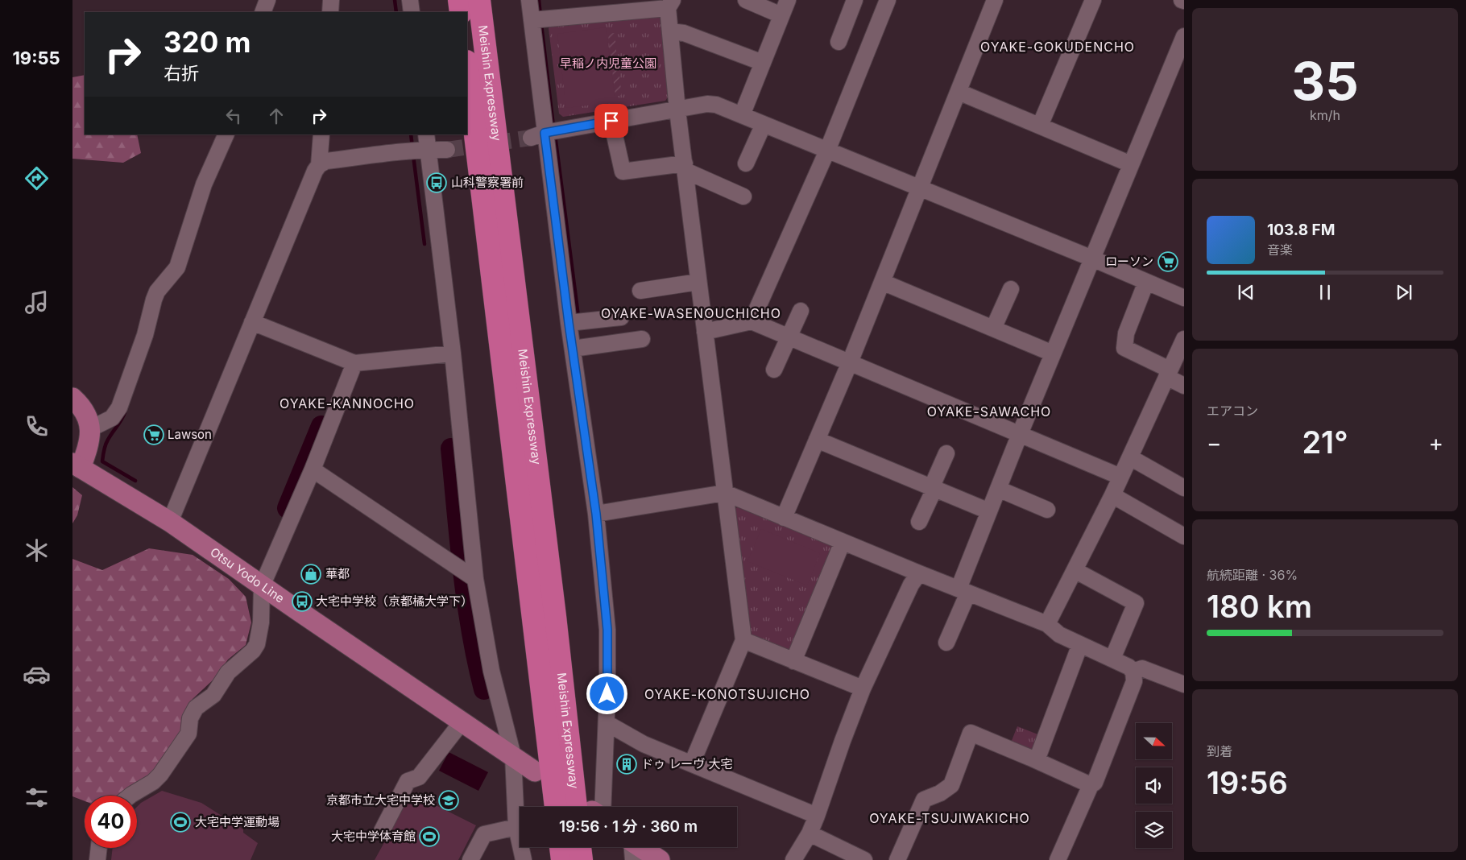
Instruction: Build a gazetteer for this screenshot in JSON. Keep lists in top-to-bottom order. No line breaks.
{"streets":{"highway":["Meishin Expressway"],"main road":["Otsu Yodo Line"]},"districts":["OYAKE-GOKUDENCHO","OYAKE-WASENOUCHICHO","OYAKE-KANNOCHO","OYAKE-SAWACHO","OYAKE-KONOTSUJICHO","OYAKE-TSUJIWAKICHO"],"parks":["早稲ノ内児童公園"],"places":{"bus stop":["山科警察署前","大宅中学校（京都橘大学下）"],"supermarket":["ローソン","Lawson"],"shop":["華都"],"building":["ドゥ レーヴ 大宅"],"school or university":["京都市立大宅中学校"],"sports":["大宅中学運動場","大宅中学体育館"]},"north":"right","page":{"tabs":"19:55","tile":[["35","km/h"],"エアコン",["航続距離 · 36%","180 km"],["到着","19:56"]],"turn":["320 m","右折"],"song":["103.8 FM","音楽"],"heat":["−","21°","+"],"limit":"40","trip":"19:56 · 1 分 · 360 m"}}
